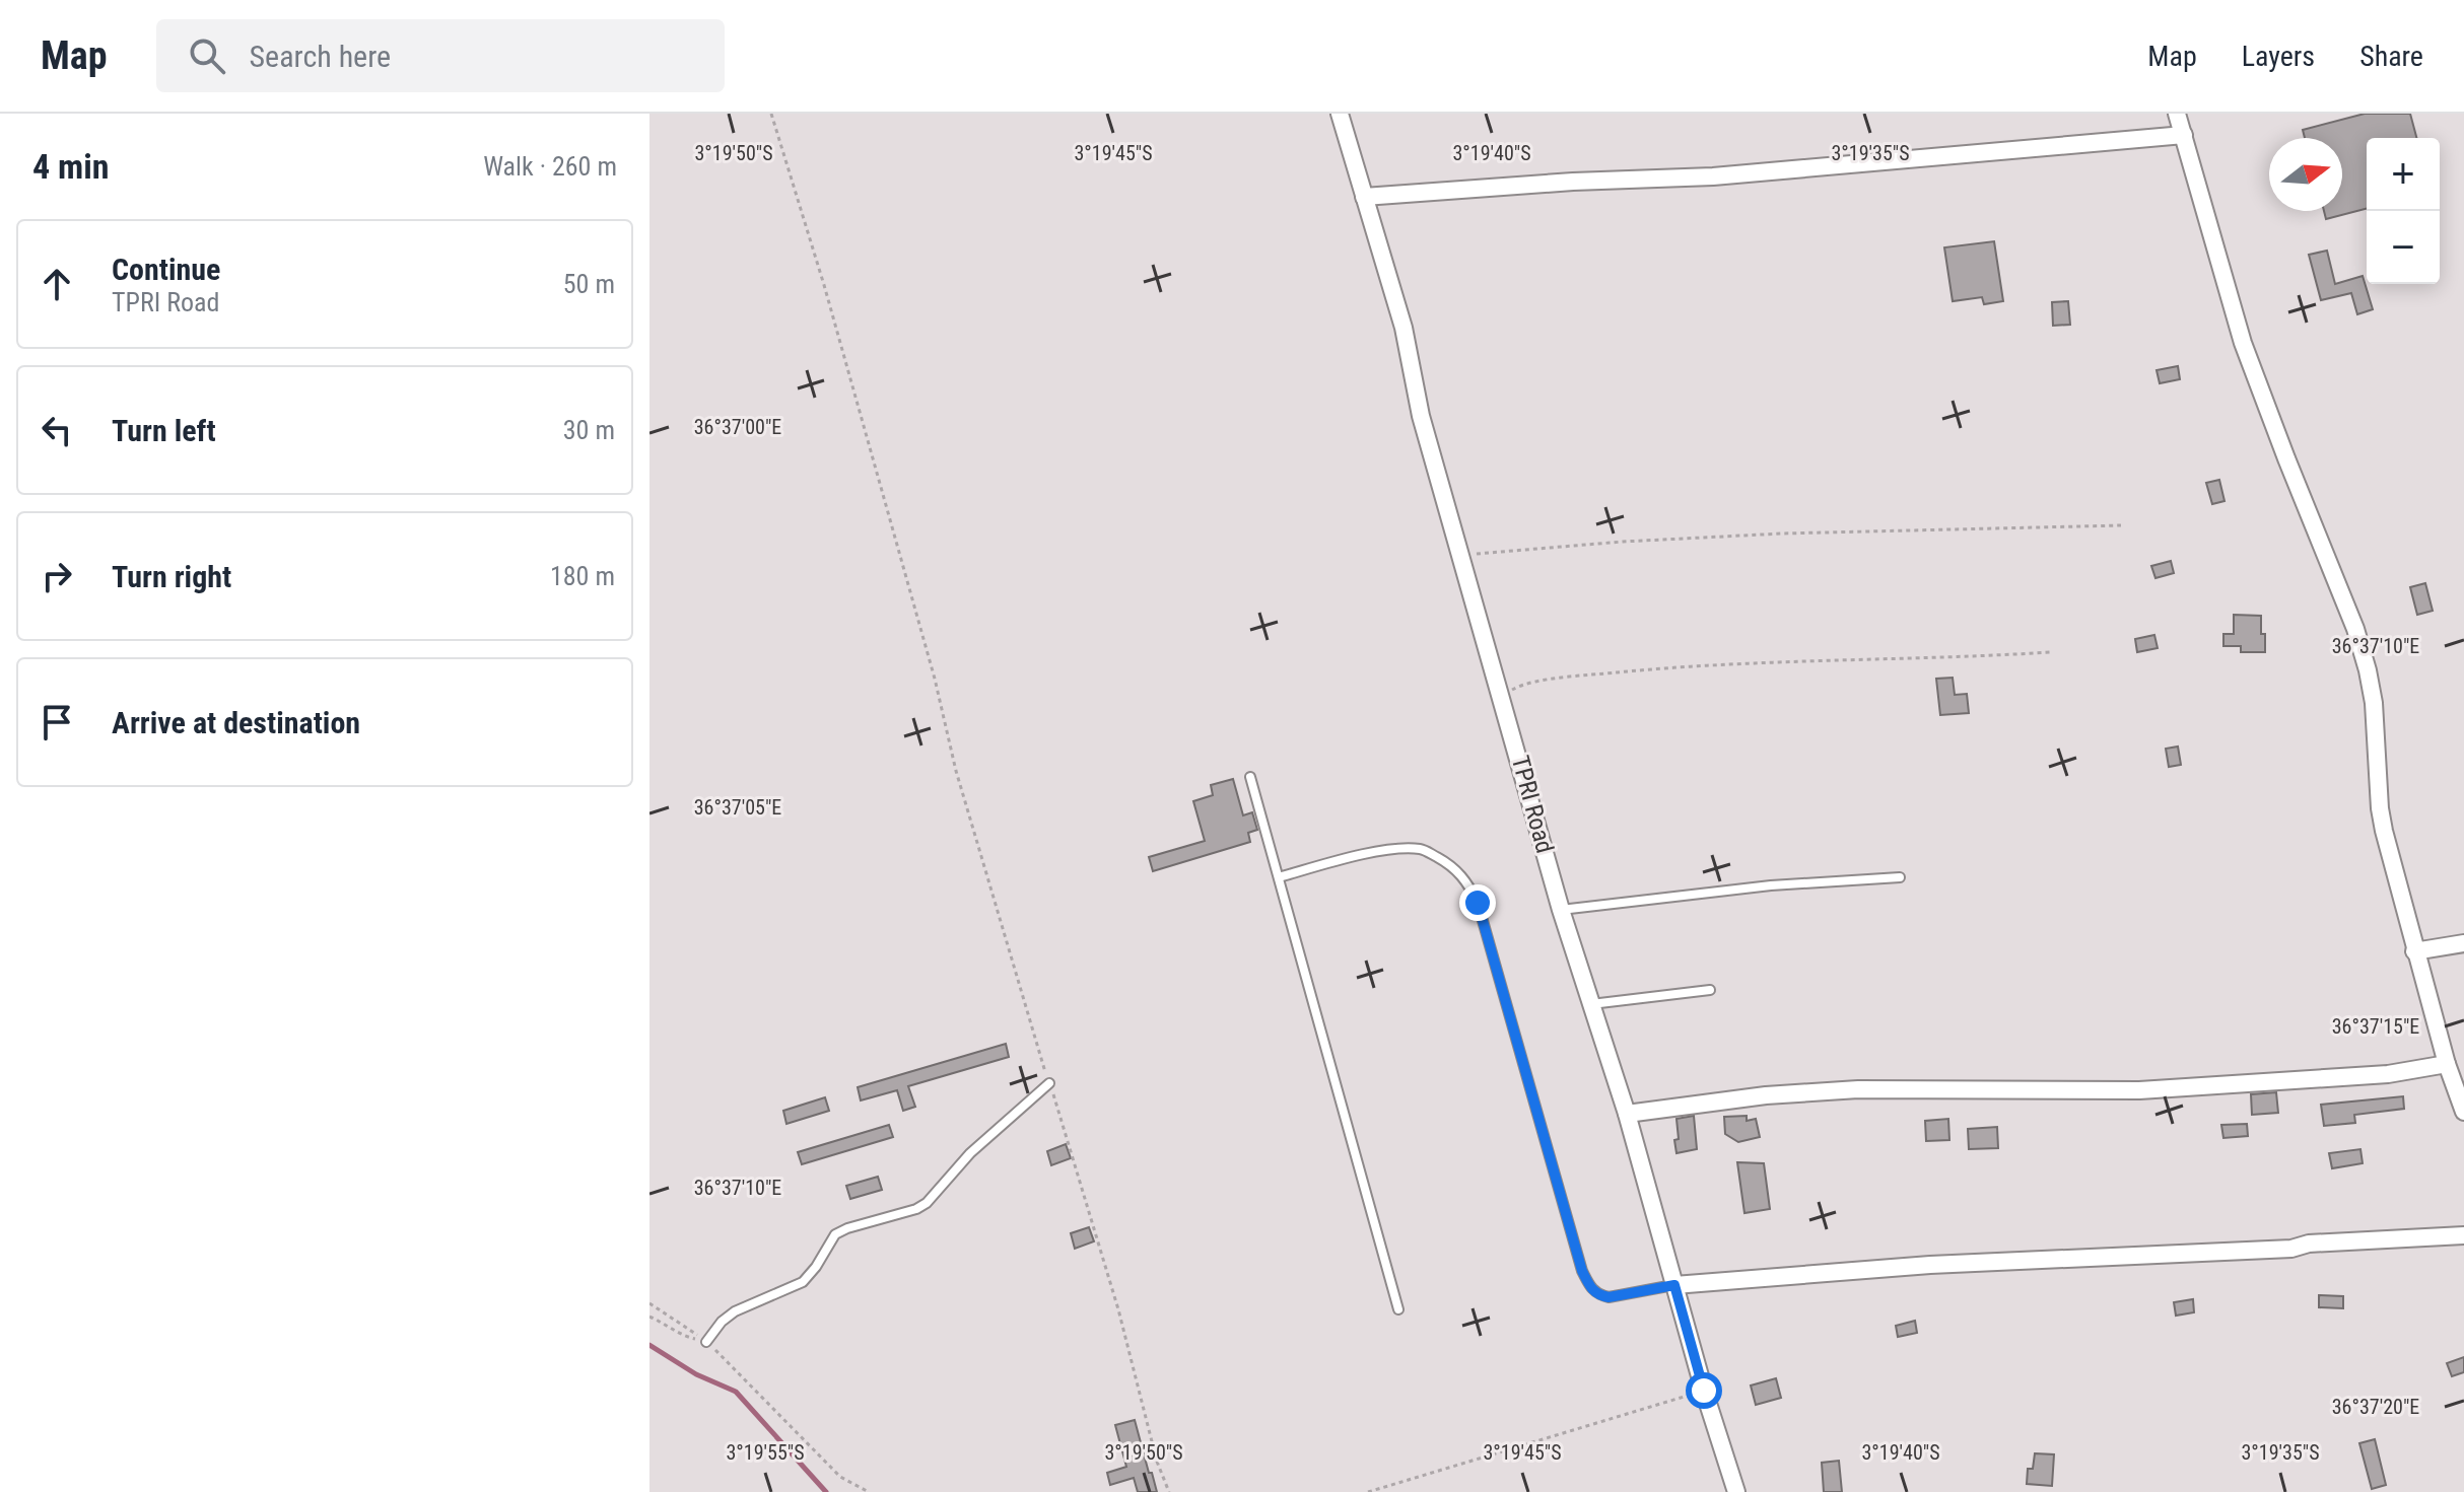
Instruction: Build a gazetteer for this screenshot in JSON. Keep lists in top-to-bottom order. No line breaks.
{"streets":{"street":["TPRI Road"]},"north":"right","page":{"header":"Map","search":"Search here","nav":["Map","Layers","Share"],"heading":["4 min","Walk · 260 m"],"map_buttons":["+","−"],"list":[["Continue","TPRI Road","50 m"],["Turn left","30 m"],["Turn right","180 m"],"Arrive at destination"]},"coordinates":["3°19'50\"S","3°19'45\"S","3°19'40\"S","3°19'35\"S","36°37'00\"E","36°37'10\"E","36°37'05\"E","36°37'15\"E","36°37'20\"E","3°19'55\"S"]}
